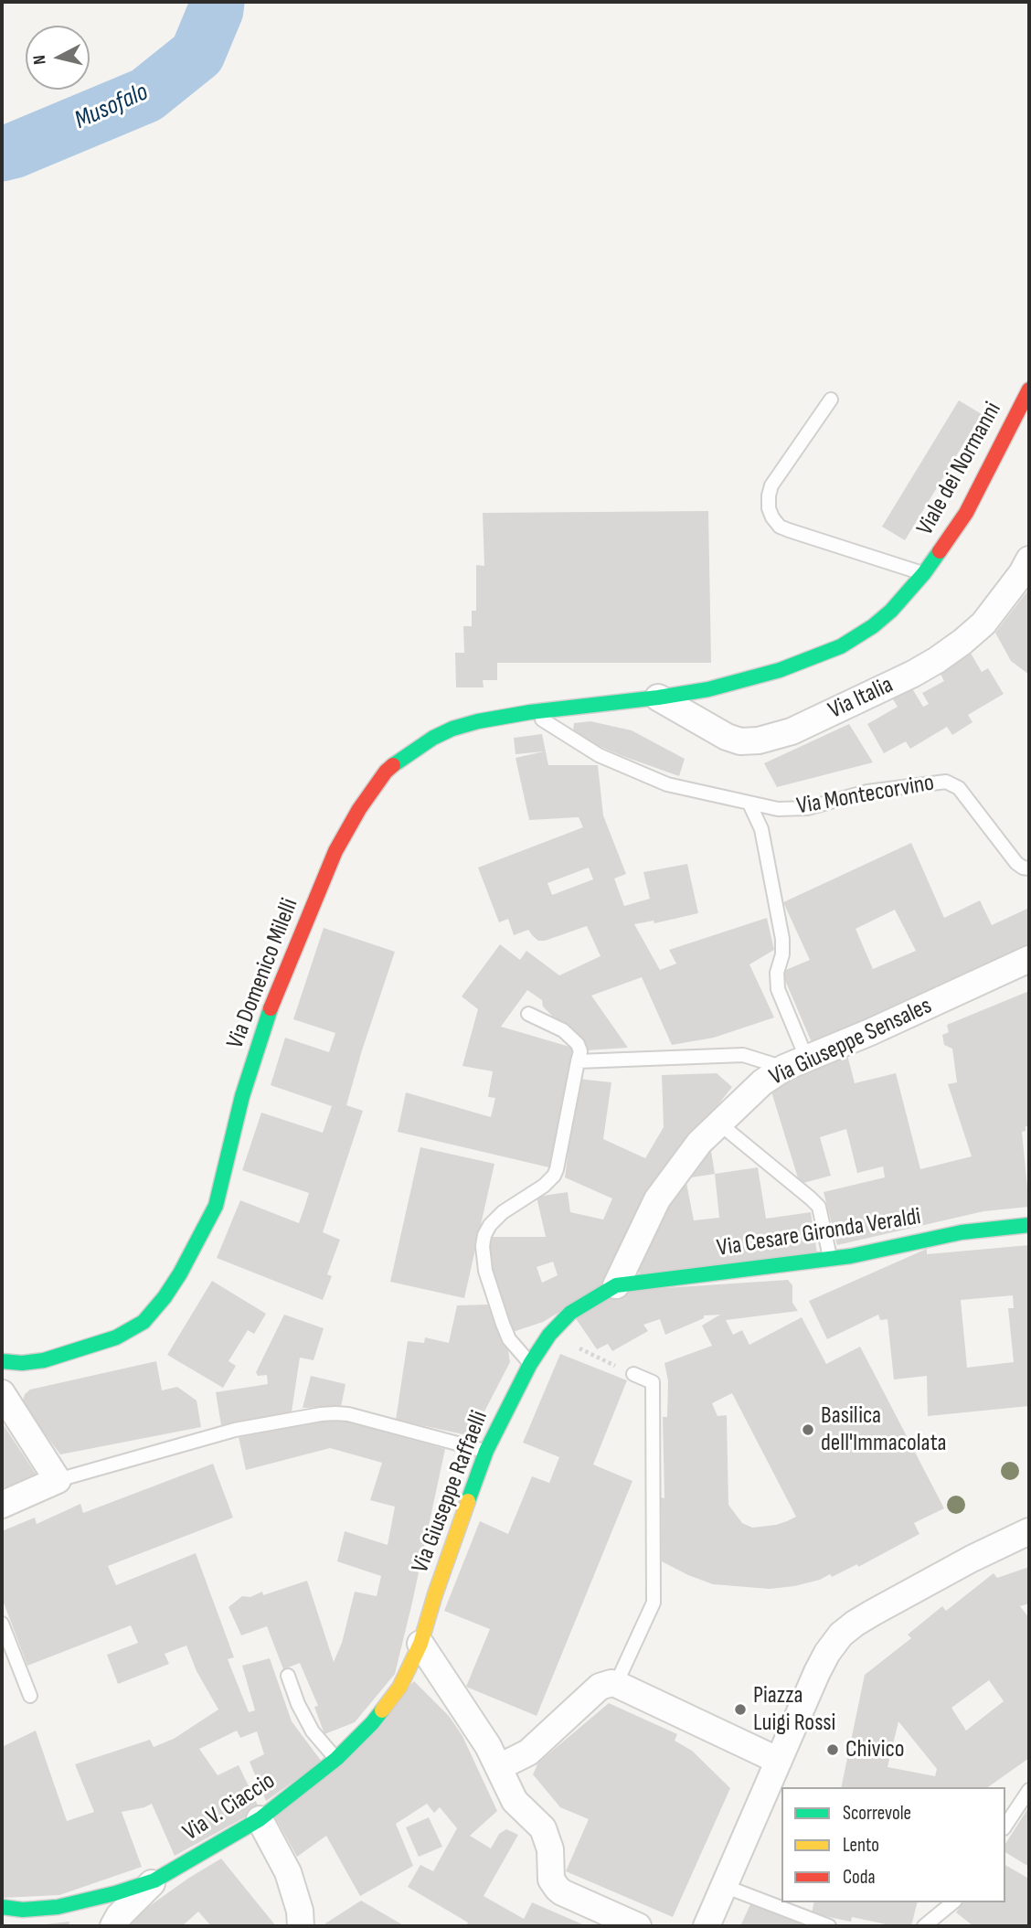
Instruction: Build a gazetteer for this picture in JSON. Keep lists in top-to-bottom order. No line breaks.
{"streets":{"street":["Viale dei Normanni","Via Italia","Via Domenico Milelli","Via Giuseppe Sensales","Via Cesare Gironda Veraldi","Via Giuseppe Raffaelli","Via V. Ciaccio"],"lane":["Via Montecorvino"]},"crossings":[["Viale dei Normanni","Via Italia"],["Viale dei Normanni","Via Domenico Milelli"],["Via Italia","Via Domenico Milelli"],["Via Montecorvino","Via Domenico Milelli"],["Via Giuseppe Sensales","Via Cesare Gironda Veraldi"],["Via Giuseppe Sensales","Via Giuseppe Raffaelli"],["Via Cesare Gironda Veraldi","Via Giuseppe Raffaelli"],["Via Giuseppe Raffaelli","Via V. Ciaccio"]],"water":["Musofalo"],"places":["Basilica dell'Immacolata","Piazza Luigi Rossi","Chivico"],"legend":["Scorrevole","Lento","Coda"],"north":"left"}
